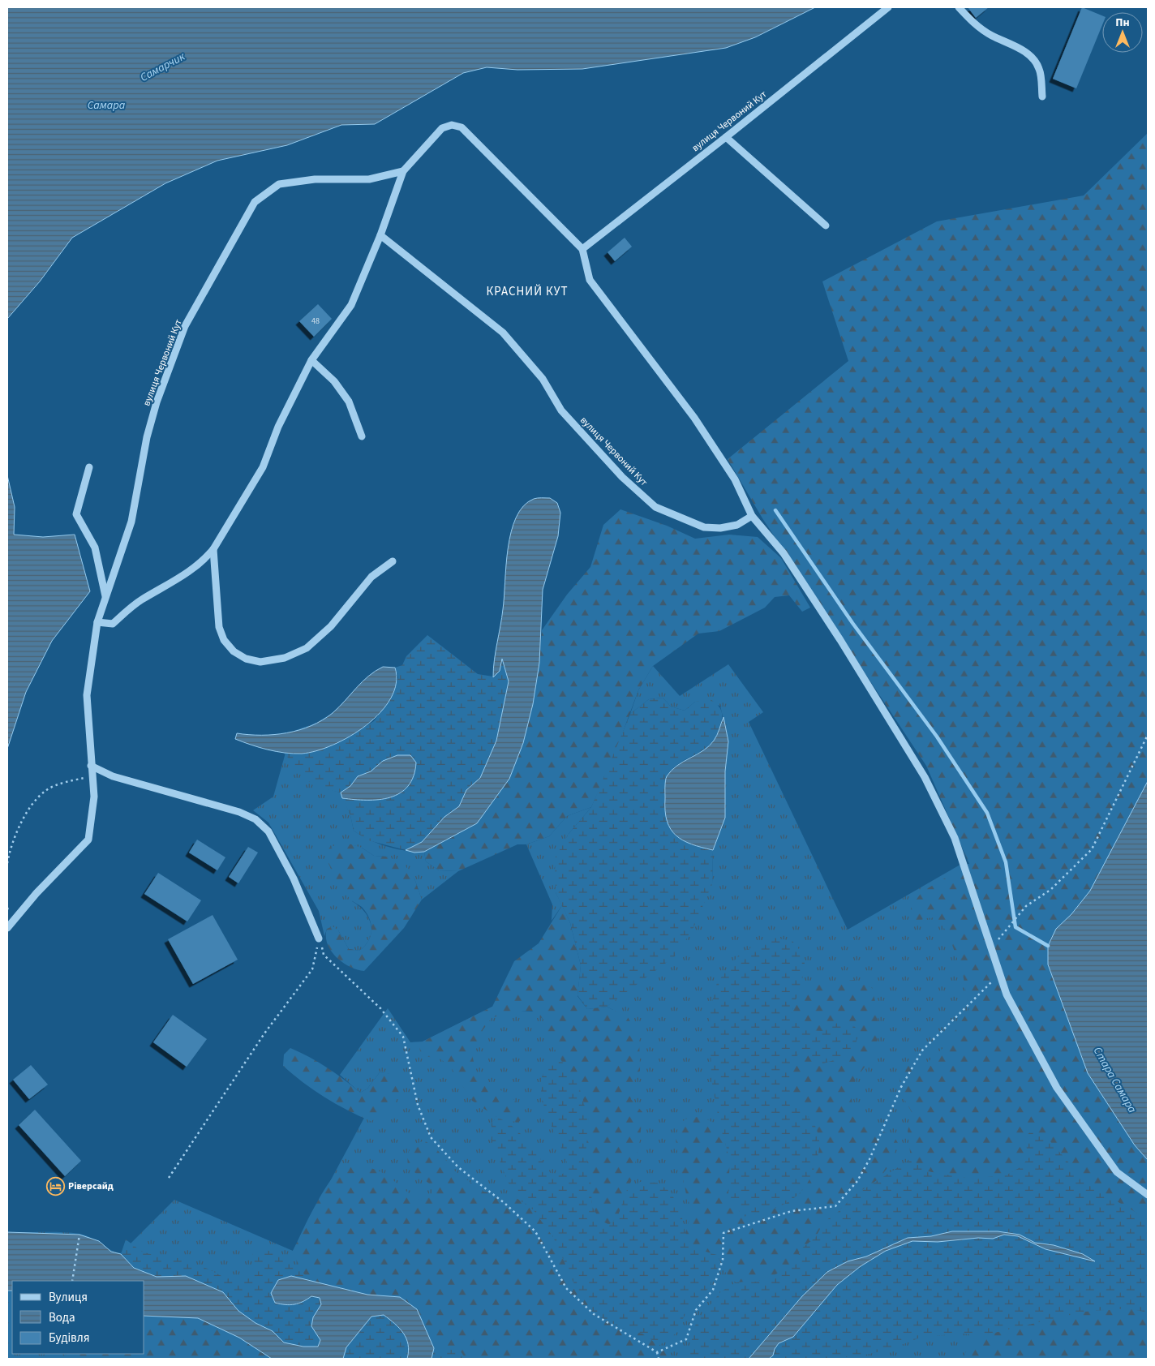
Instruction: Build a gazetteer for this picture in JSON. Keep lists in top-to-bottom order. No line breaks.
{"streets":{"street":["вулиця Червоний Кут"]},"districts":["КРАСНИЙ КУТ"],"water":["Самарчик","Самара","Стара Самара"],"places":{"hotel":["Ріверсайд"]},"house_numbers":["48"],"legend":["Вулиця","Вода","Будівля"],"north":"top"}
